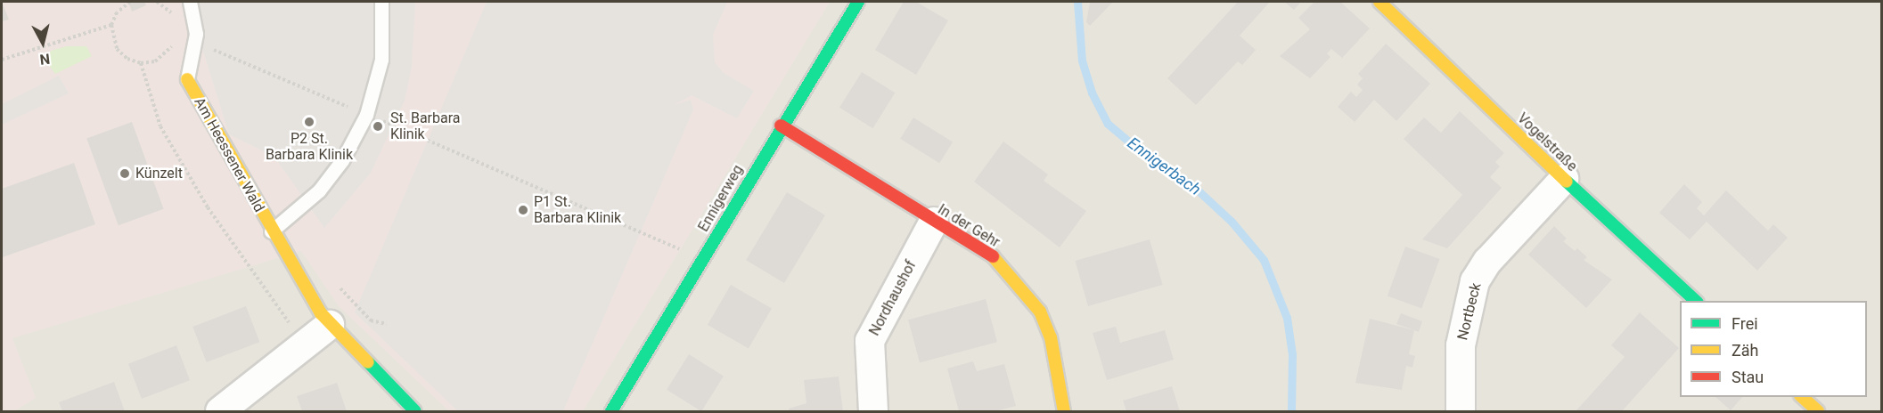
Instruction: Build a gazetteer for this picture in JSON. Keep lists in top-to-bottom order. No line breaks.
{"streets":{"street":["Vogelstraße","Am Heessener Wald","Ennigerweg","In der Gehr","Nordhaushof","Nortbeck"]},"crossings":[["Vogelstraße","Nortbeck"],["Ennigerweg","In der Gehr"],["In der Gehr","Nordhaushof"]],"water":["Ennigerbach"],"places":["P2 St. Barbara Klinik","St. Barbara Klinik","Künzelt","P1 St. Barbara Klinik"],"legend":["Frei","Zäh","Stau"],"north":"bottom"}
